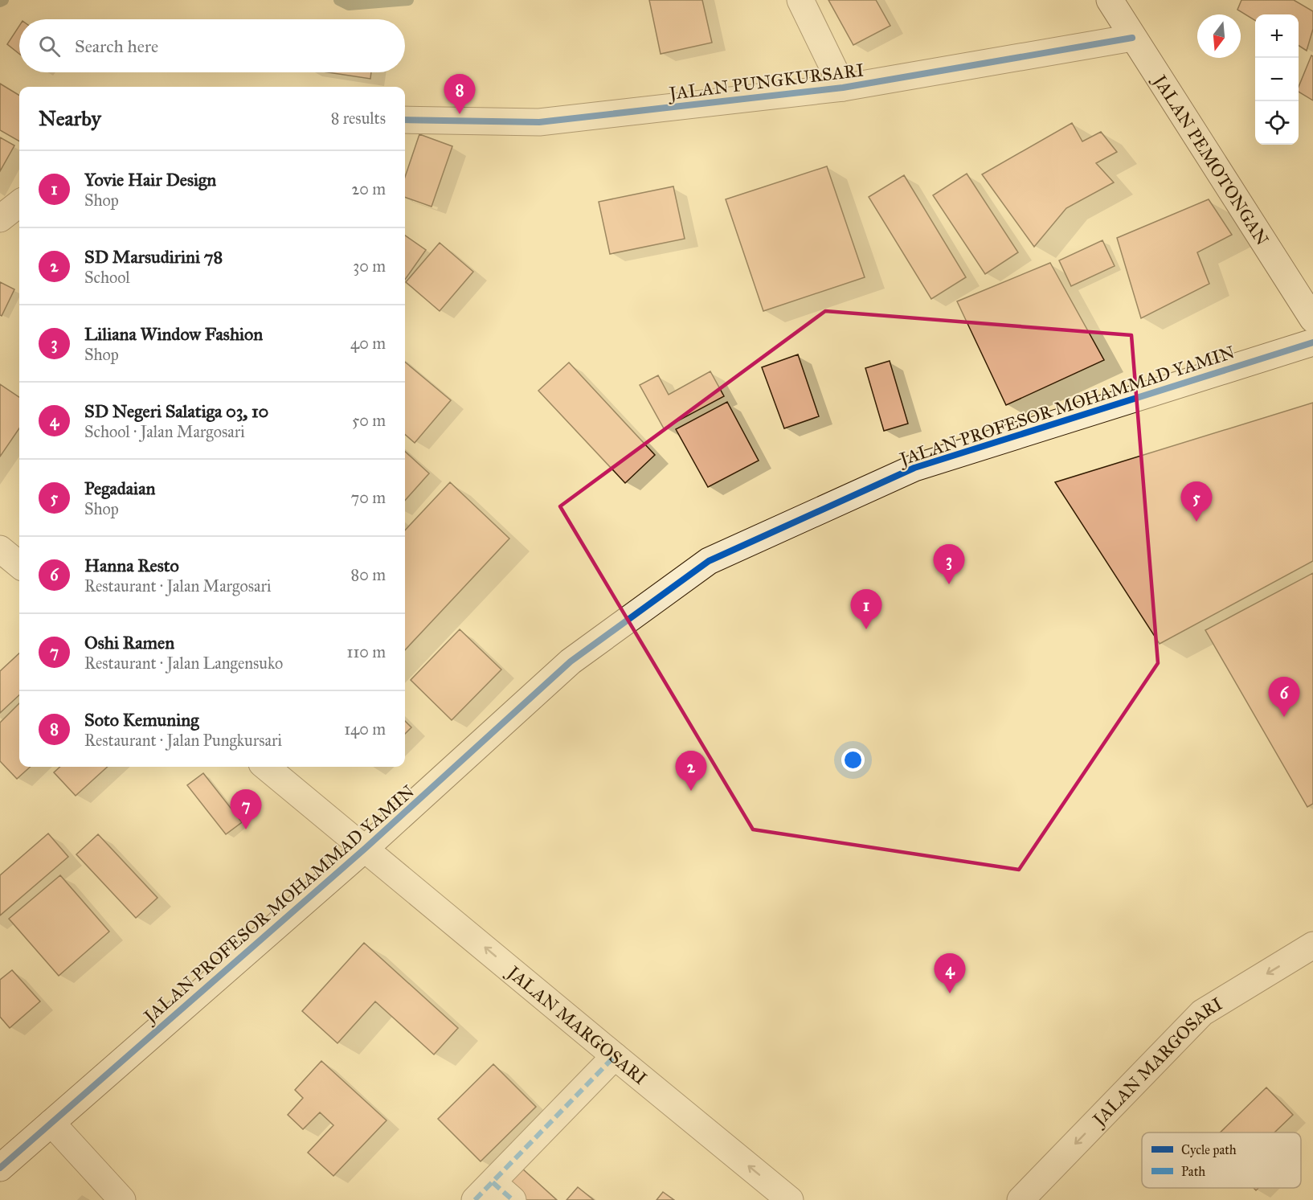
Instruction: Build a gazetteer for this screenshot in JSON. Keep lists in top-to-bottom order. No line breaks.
{"streets":{"street":["JALAN PUNGKURSARI","JALAN PEMOTONGAN","JALAN PROFESOR MOHAMMAD YAMIN","JALAN MARGOSARI"]},"crossings":[["JALAN PUNGKURSARI","JALAN PEMOTONGAN"],["JALAN PROFESOR MOHAMMAD YAMIN","JALAN MARGOSARI"]],"legend":["Cycle path","Path"],"north":"bottom","page":{"map_buttons":["+","−"],"search":"Search here","pins":["8","5","3","1","6","2","7","4"],"heading":["Nearby","8 results"],"list":[{"mark":"1","name":"Yovie Hair Design","note":"Shop","value":"20 m"},{"mark":"2","name":"SD Marsudirini 78","note":"School","value":"30 m"},{"mark":"3","name":"Liliana Window Fashion","note":"Shop","value":"40 m"},{"mark":"4","name":"SD Negeri Salatiga 03, 10","note":"School · Jalan Margosari","value":"50 m"},{"mark":"5","name":"Pegadaian","note":"Shop","value":"70 m"},{"mark":"6","name":"Hanna Resto","note":"Restaurant · Jalan Margosari","value":"80 m"},{"mark":"7","name":"Oshi Ramen","note":"Restaurant · Jalan Langensuko","value":"110 m"},{"mark":"8","name":"Soto Kemuning","note":"Restaurant · Jalan Pungkursari","value":"140 m"}]}}
